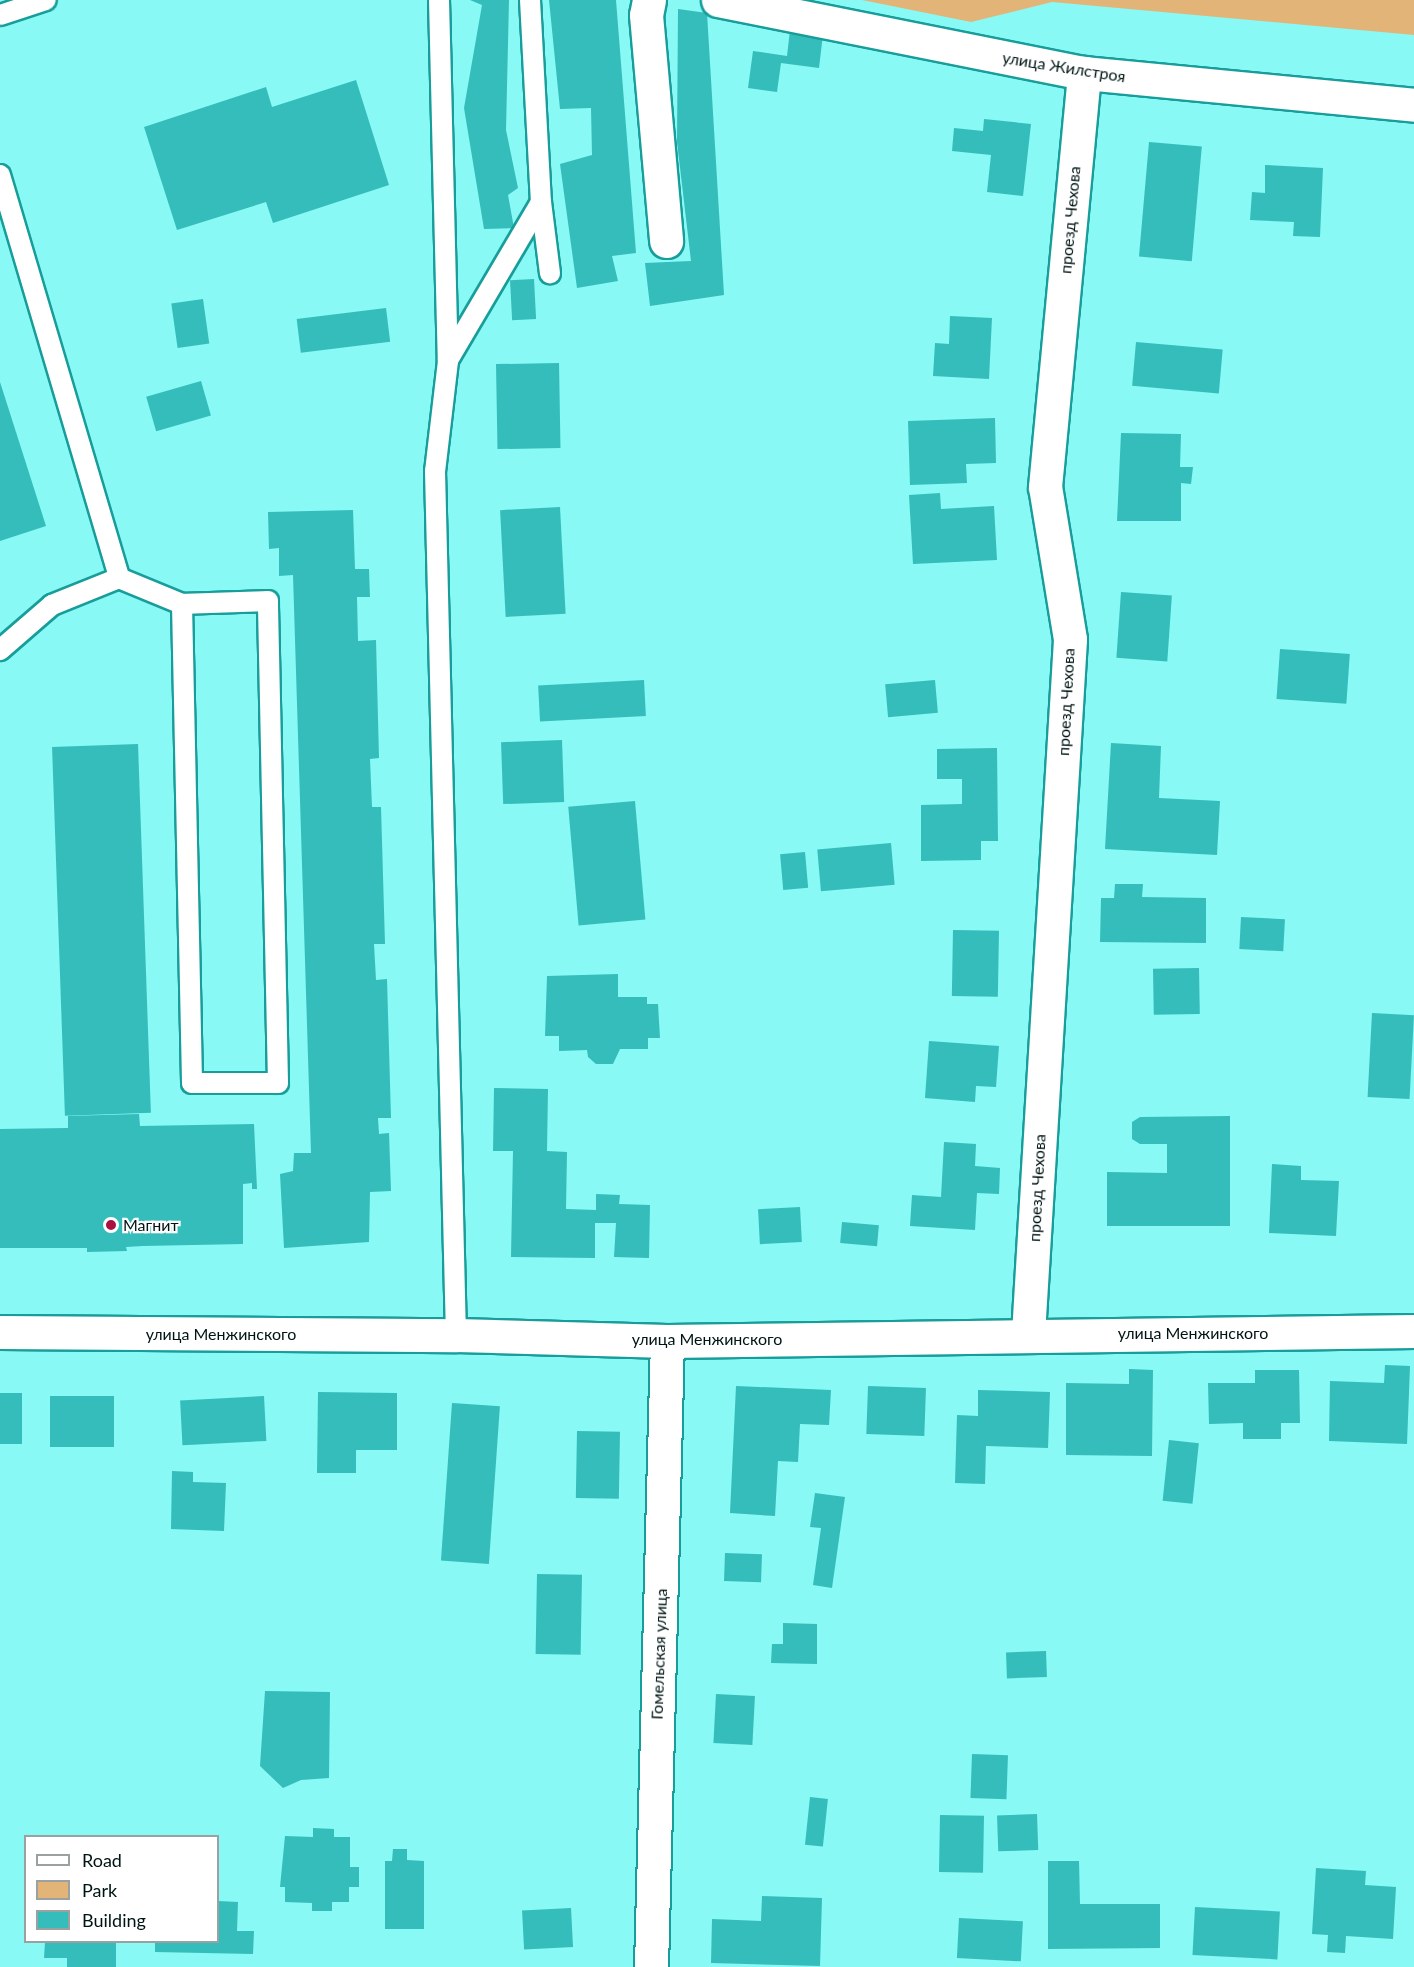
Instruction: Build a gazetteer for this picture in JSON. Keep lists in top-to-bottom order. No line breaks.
{"streets":{"street":["улица Жилстроя","проезд Чехова","улица Менжинского","Гомельская улица"]},"crossings":[["улица Жилстроя","проезд Чехова"],["проезд Чехова","улица Менжинского"],["улица Менжинского","Гомельская улица"]],"places":["Магнит"],"legend":["Road","Park","Building"]}
